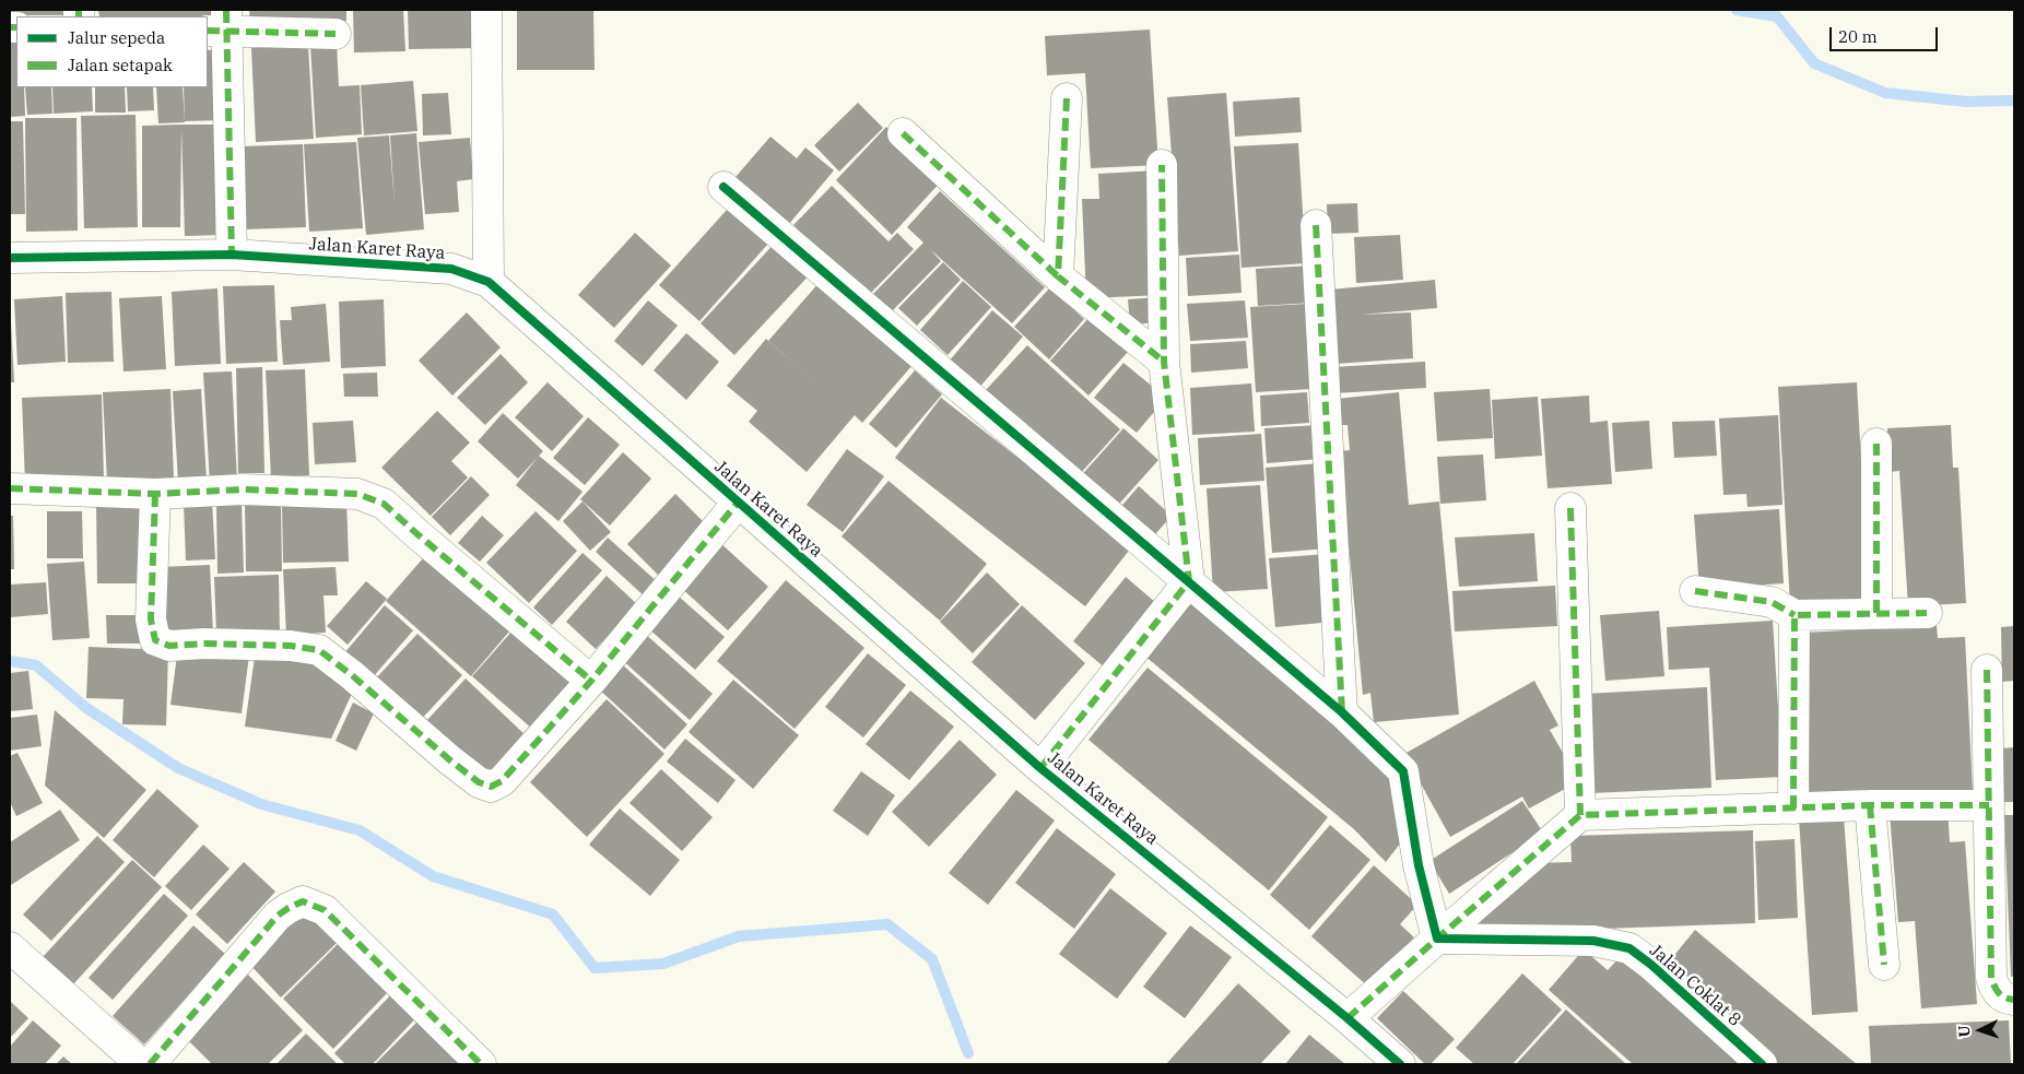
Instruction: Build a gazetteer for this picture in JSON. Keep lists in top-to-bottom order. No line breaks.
{"streets":{"street":["Jalan Karet Raya","Jalan Coklat 8"]},"legend":["Jalur sepeda","Jalan setapak"],"scale_bar":"20 m","north":"left"}
